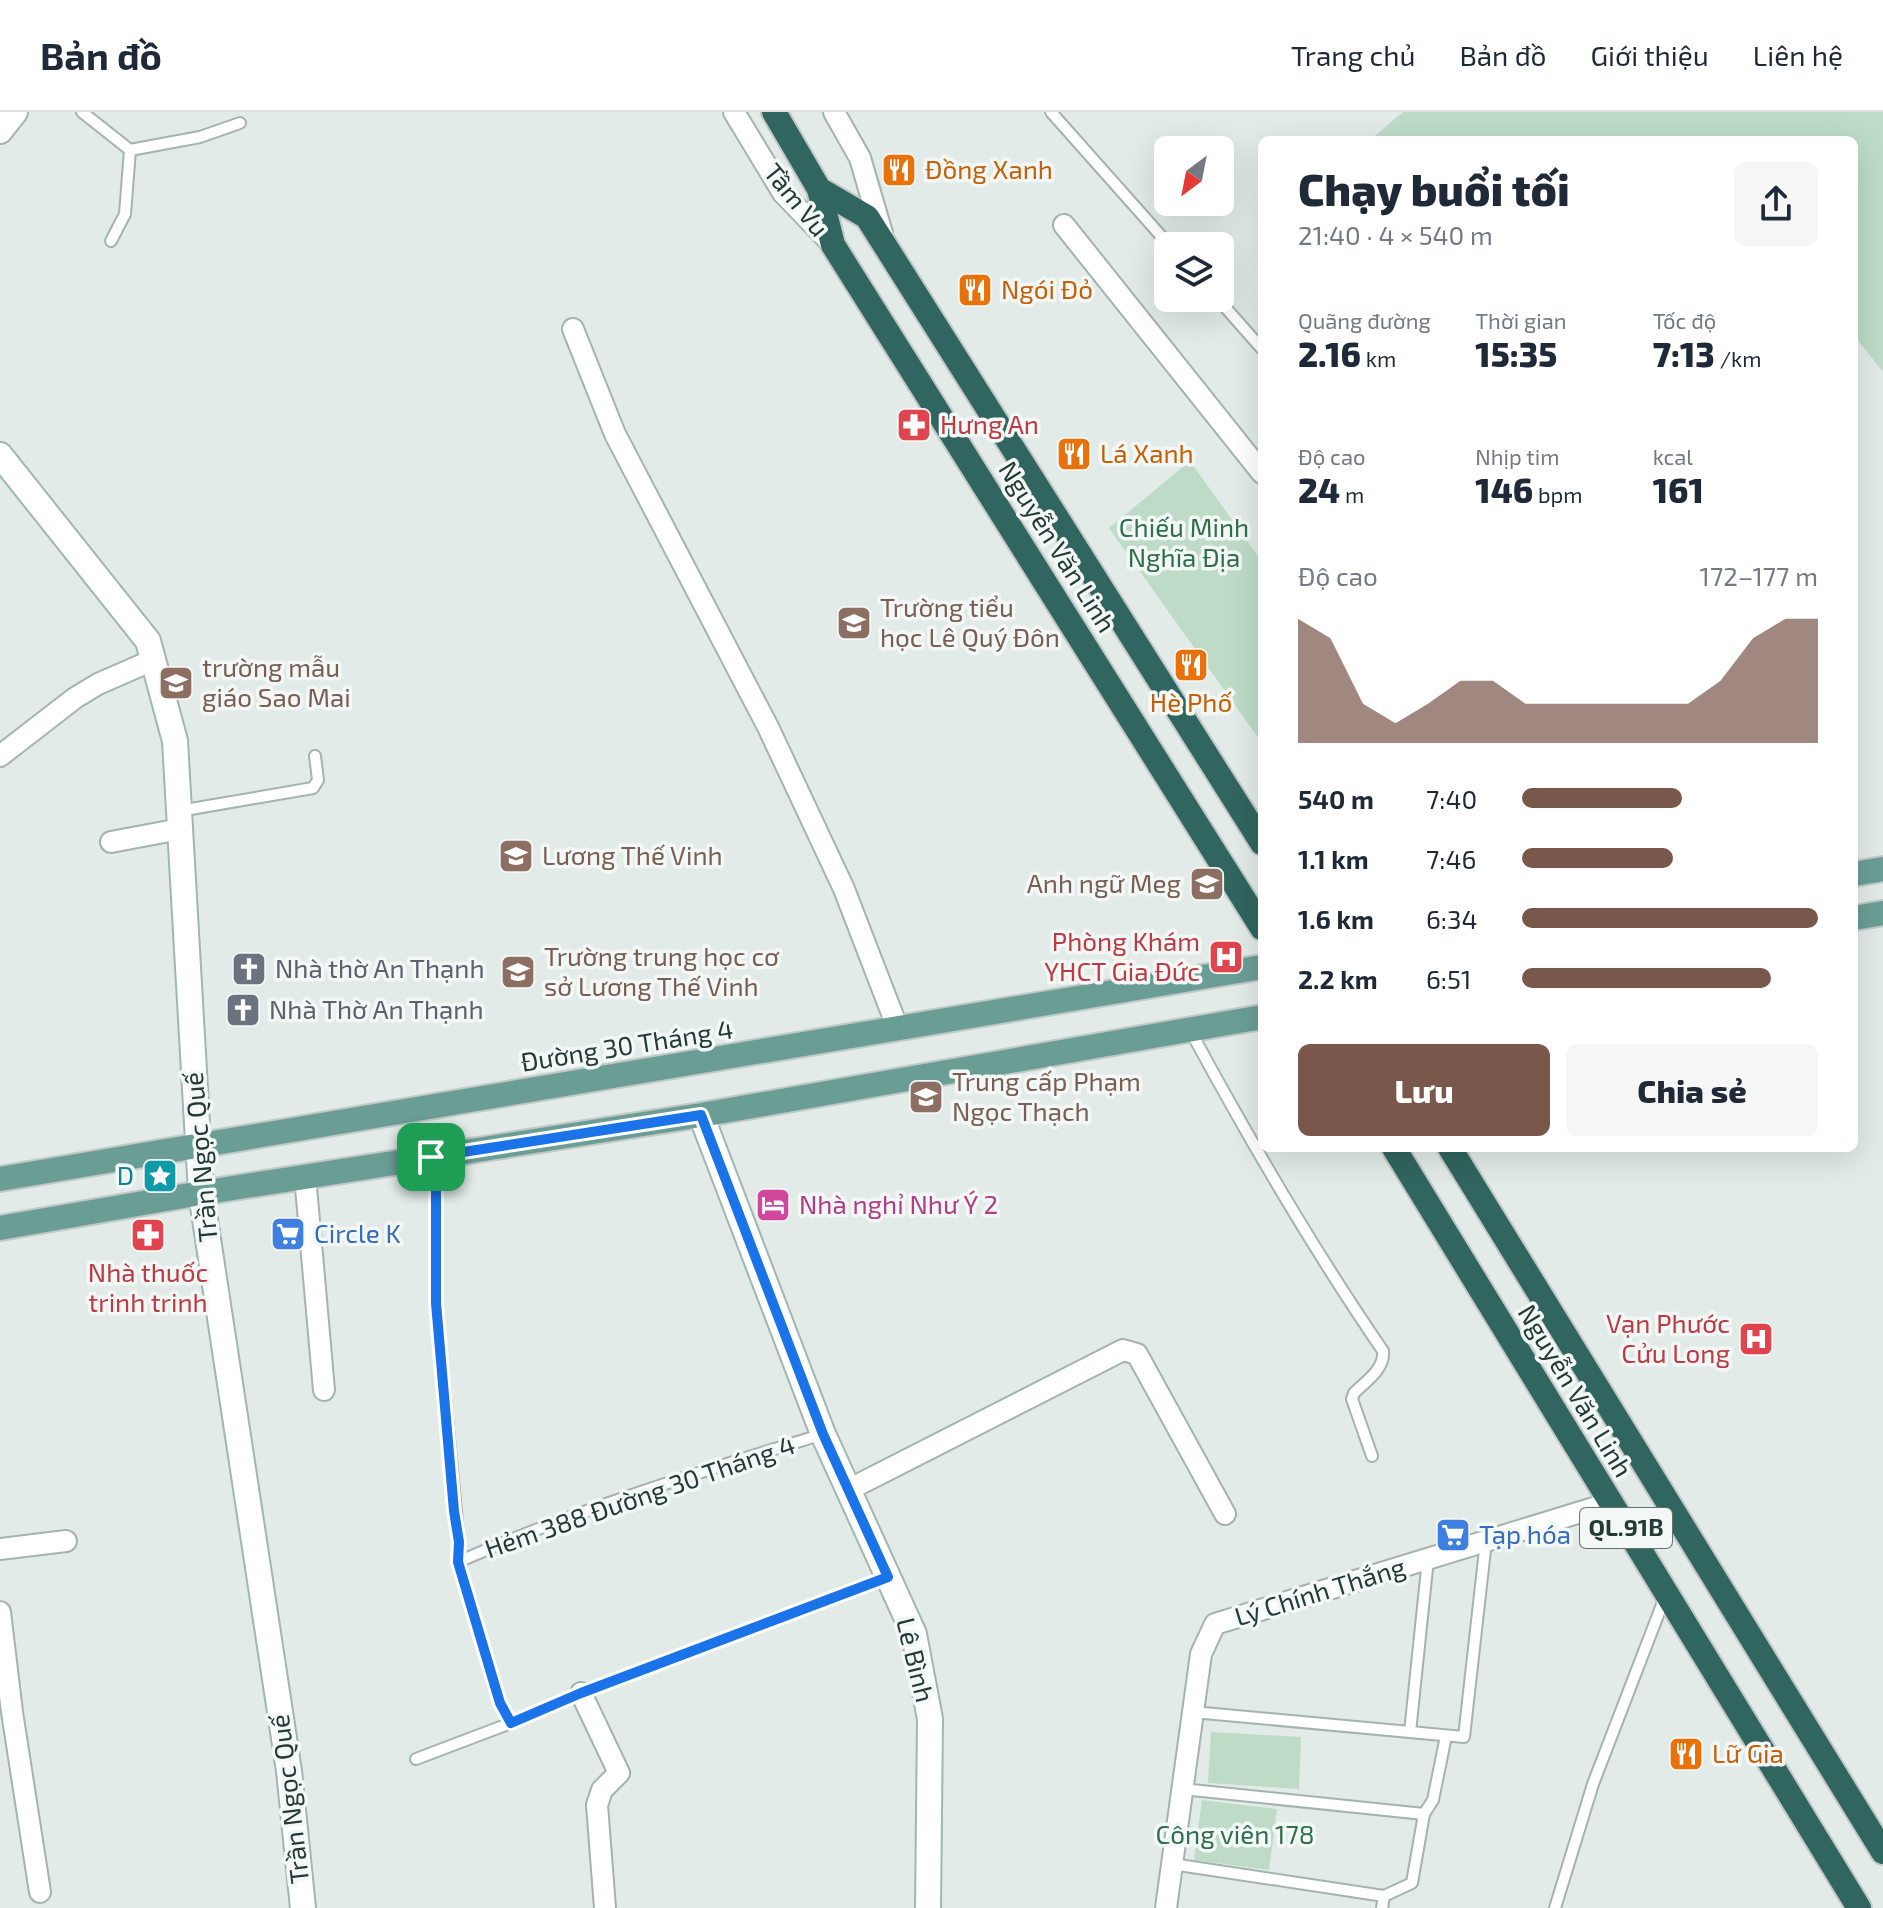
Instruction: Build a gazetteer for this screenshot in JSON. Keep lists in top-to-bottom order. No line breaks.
{"streets":{"highway":["Nguyễn Văn Linh","QL.91B"],"main road":["Đường 30 Tháng 4"],"street":["Tầm Vu","Trần Ngọc Quế","Lý Chính Thắng","Lê Bình"],"lane":["Hẻm 388 Đường 30 Tháng 4"]},"crossings":[["Tầm Vu","Nguyễn Văn Linh"],["Nguyễn Văn Linh","Lý Chính Thắng"],["Đường 30 Tháng 4","Trần Ngọc Quế"],["Hẻm 388 Đường 30 Tháng 4","Lê Bình"]],"parks":["Chiếu Minh Nghĩa Địa","Công viên 178"],"places":{"restaurant":["Đồng Xanh","Ngói Đỏ","Lá Xanh","Hè Phố","Lữ Gia"],"pharmacy":["Hưng An","Nhà thuốc trinh trinh"],"school or university":["Trường tiểu học Lê Quý Đôn","trường mẫu giáo Sao Mai","Lương Thế Vinh","Anh ngữ Meg","Trường trung học cơ sở Lương Thế Vinh","Trung cấp Phạm Ngọc Thạch"],"hospital":["Phòng Khám YHCT Gia Đức","Vạn Phước Cửu Long"],"church":["Nhà thờ An Thạnh","Nhà Thờ An Thạnh"],"place":["D"],"hotel":["Nhà nghỉ Như Ý 2"],"supermarket":["Circle K","Tạp hóa"]},"north":"bottom left","page":{"header":"Bản đồ","nav":["Trang chủ","Bản đồ","Giới thiệu","Liên hệ"],"heading":["Chạy buổi tối","21:40 · 4 × 540 m"],"stats":[["Quãng đường","2.16 km"],["Thời gian","15:35"],["Tốc độ","7:13 /km"],["Độ cao","24 m"],["Nhịp tim","146 bpm"],["kcal","161"]],"chart":["Độ cao","172–177 m"],"list":[{"name":"540 m","note":"7:40"},{"name":"1.1 km","note":"7:46"},{"name":"1.6 km","note":"6:34"},{"name":"2.2 km","note":"6:51"}],"buttons":["Lưu","Chia sẻ"]}}
